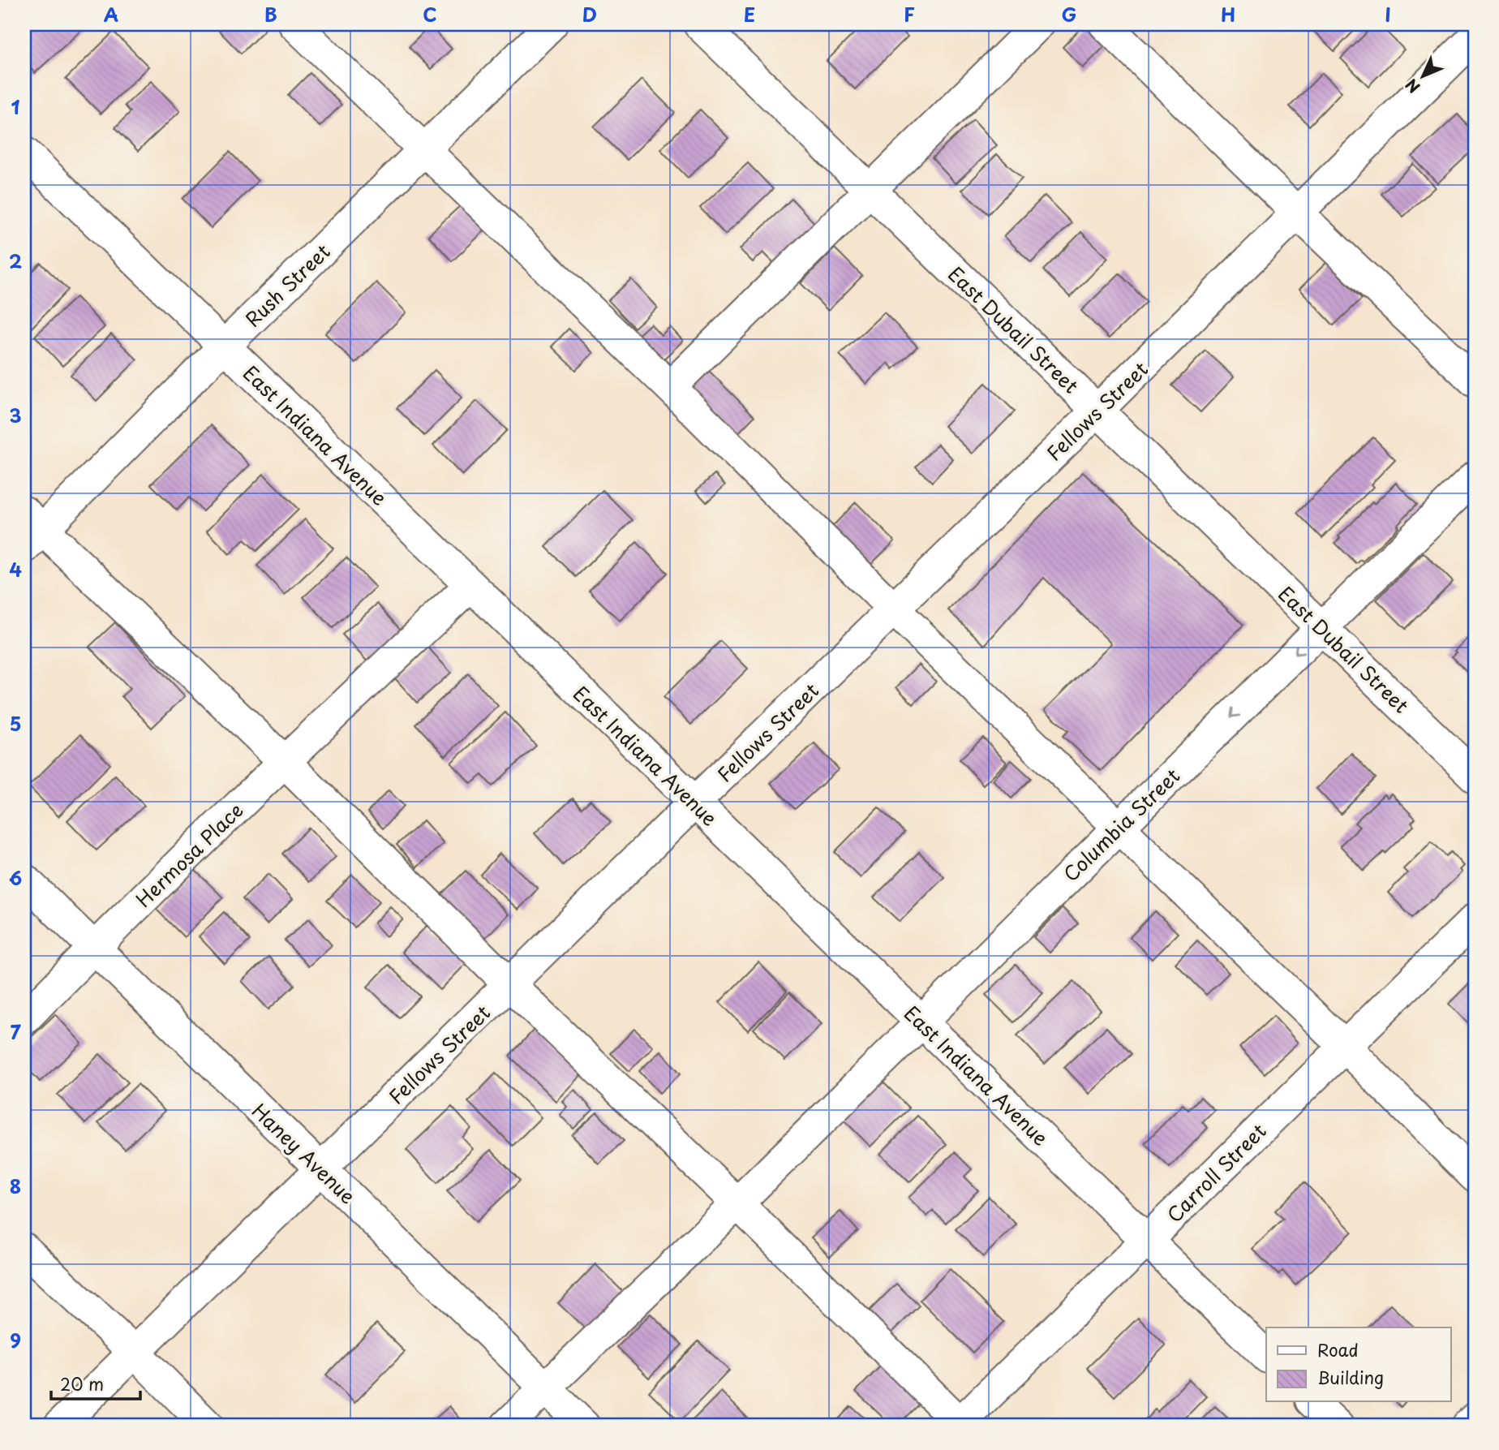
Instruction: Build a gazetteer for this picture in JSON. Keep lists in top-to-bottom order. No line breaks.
{"streets":{"street":["Rush Street","East Dubail Street","Fellows Street","East Indiana Avenue","Columbia Street","Hermosa Place","Haney Avenue","Carroll Street"]},"crossings":[["Rush Street","East Indiana Avenue"],["East Dubail Street","Fellows Street"],["East Dubail Street","Columbia Street"],["Fellows Street","East Indiana Avenue"],["Fellows Street","Haney Avenue"],["East Indiana Avenue","Columbia Street"],["East Indiana Avenue","Hermosa Place"],["East Indiana Avenue","Carroll Street"],["Columbia Street","Haney Avenue"],["Hermosa Place","Haney Avenue"]],"legend":["Road","Building"],"scale_bar":"20 m","north":"bottom left","grid":{"columns":["A","B","C","D","E","F","G","H","I"],"rows":["1","2","3","4","5","6","7","8","9"]}}
